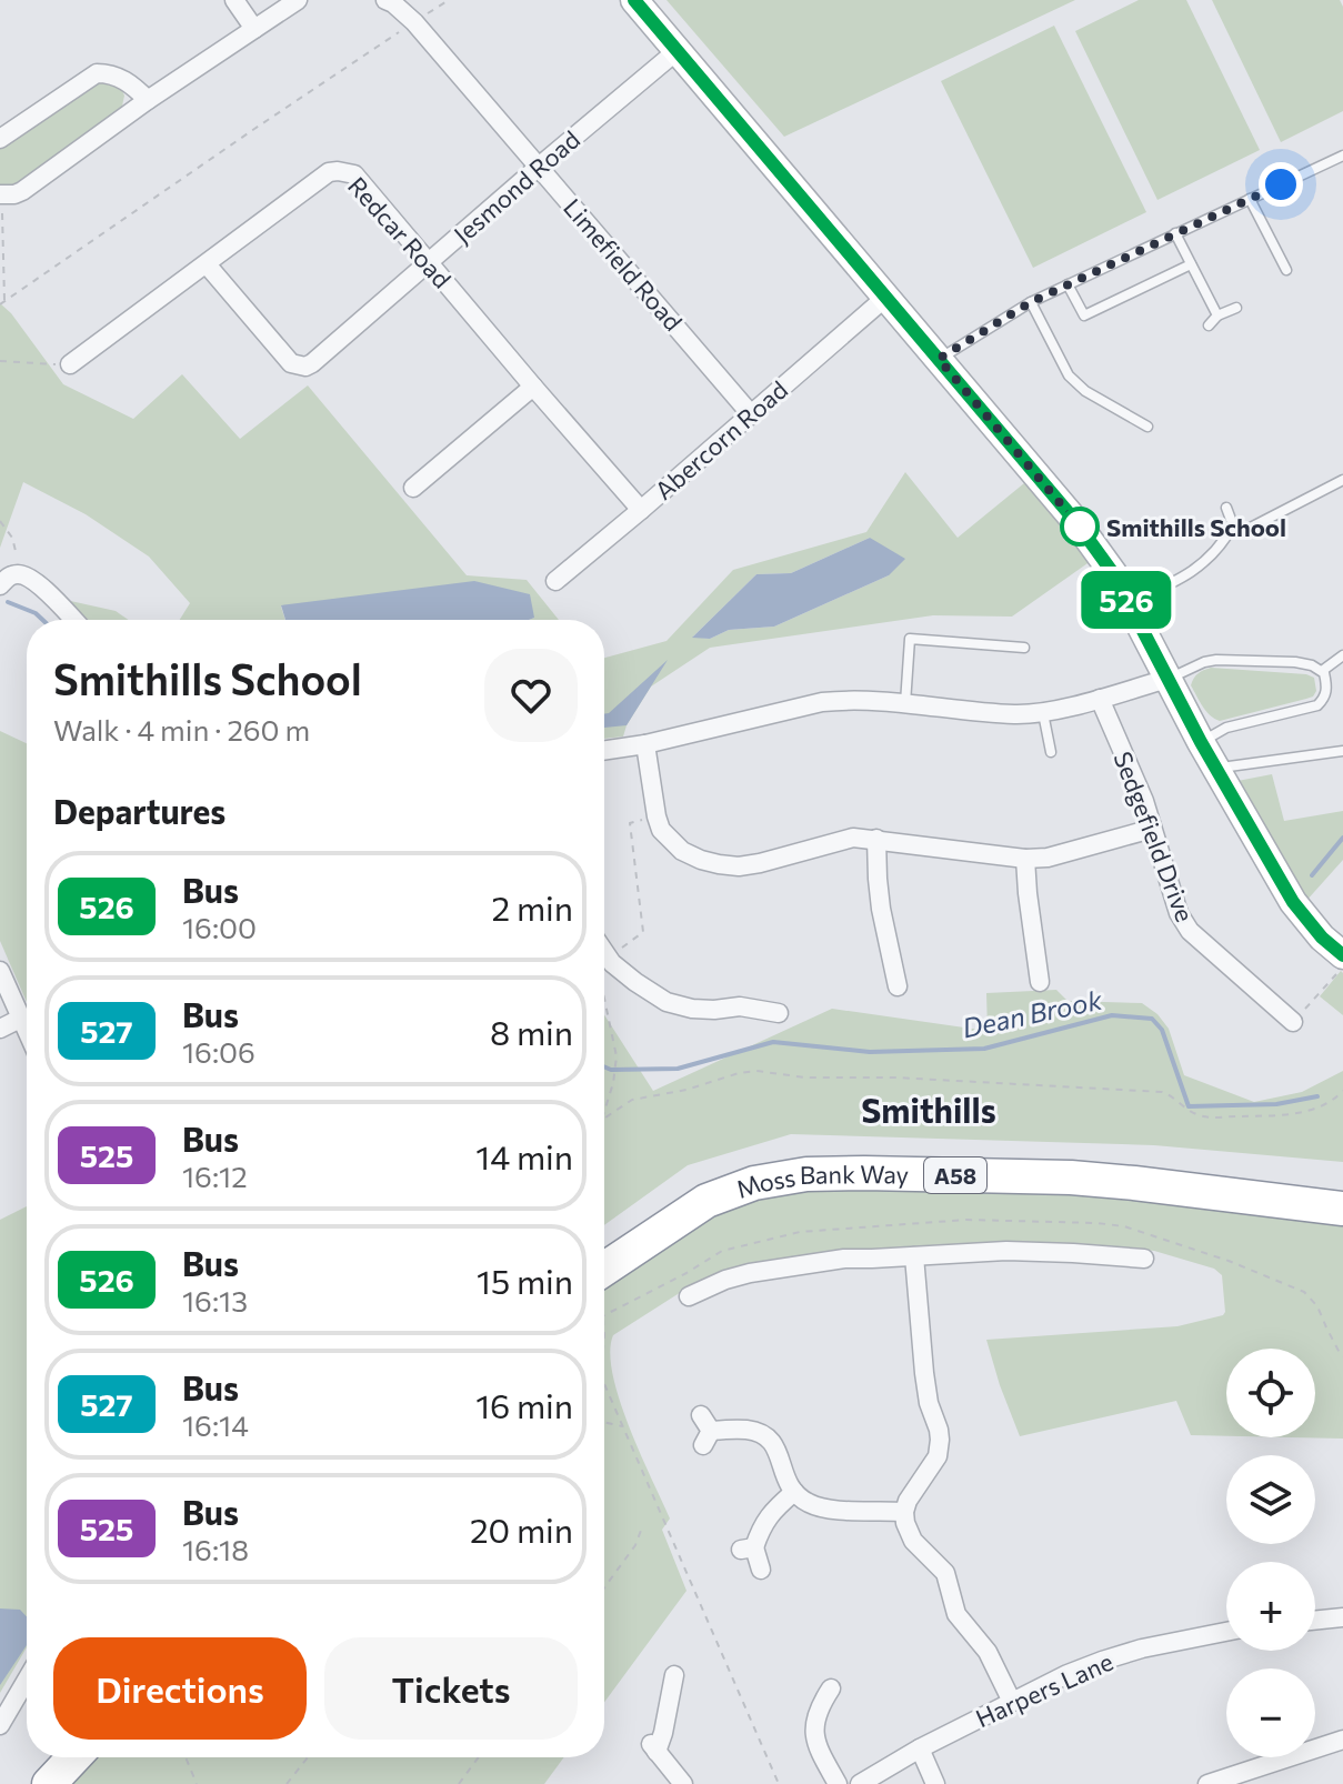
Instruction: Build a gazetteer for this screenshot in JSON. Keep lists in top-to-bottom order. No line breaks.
{"streets":{"highway":["A58","Moss Bank Way"],"street":["Jesmond Road","Redcar Road","Limefield Road","Abercorn Road","Sedgefield Drive","Harpers Lane"]},"crossings":[["Jesmond Road","Redcar Road"],["Jesmond Road","Limefield Road"],["Redcar Road","Abercorn Road"],["Limefield Road","Abercorn Road"]],"districts":["Smithills"],"water":["Dean Brook"],"places":["Smithills School"],"lines":["bus line 526"],"page":{"on_map":"526","heading":[["Smithills School","Walk · 4 min · 260 m"],"Departures"],"list":[{"mark":"526","name":"Bus","note":"16:00","value":"2 min"},{"mark":"527","name":"Bus","note":"16:06","value":"8 min"},{"mark":"525","name":"Bus","note":"16:12","value":"14 min"},{"mark":"526","name":"Bus","note":"16:13","value":"15 min"},{"mark":"527","name":"Bus","note":"16:14","value":"16 min"},{"mark":"525","name":"Bus","note":"16:18","value":"20 min"}],"map_buttons":["+","−"],"buttons":["Directions","Tickets"]}}
